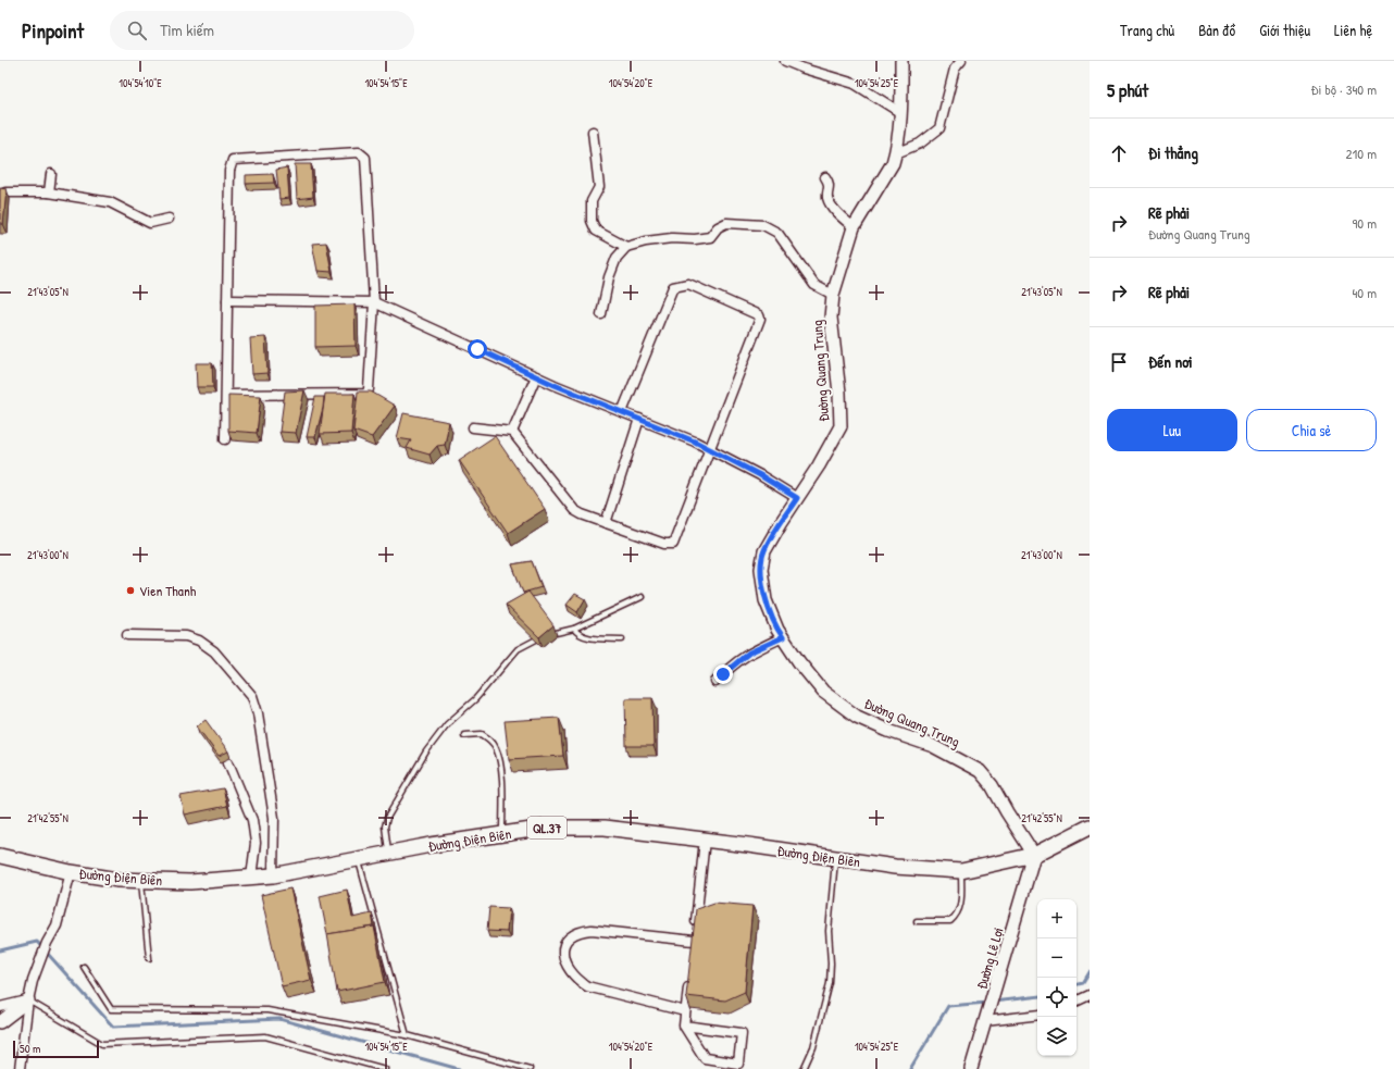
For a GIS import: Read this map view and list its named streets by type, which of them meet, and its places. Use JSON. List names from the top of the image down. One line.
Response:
{"streets":{"main road":["QL.37","Đường Điện Biên"],"street":["Đường Quang Trung","Đường Lê Lợi"]},"crossings":[["Đường Quang Trung","Đường Điện Biên"],["Đường Quang Trung","Đường Lê Lợi"],["Đường Điện Biên","Đường Lê Lợi"]],"places":["Vien Thanh"],"scale_bar":"50 m","page":{"header":"Pinpoint","search":"Tìm kiếm","nav":["Trang chủ","Bản đồ","Giới thiệu","Liên hệ"],"heading":["5 phút","Đi bộ · 340 m"],"list":[["Đi thẳng","210 m"],["Rẽ phải","Đường Quang Trung","90 m"],["Rẽ phải","40 m"],"Đến nơi"],"buttons":["Lưu","Chia sẻ"],"map_buttons":["+","−"],"scale":"50 m"},"coordinates":["104°54'10\"E","104°54'15\"E","104°54'20\"E","104°54'25\"E","21°43'05\"N","21°43'00\"N","21°42'55\"N"]}
